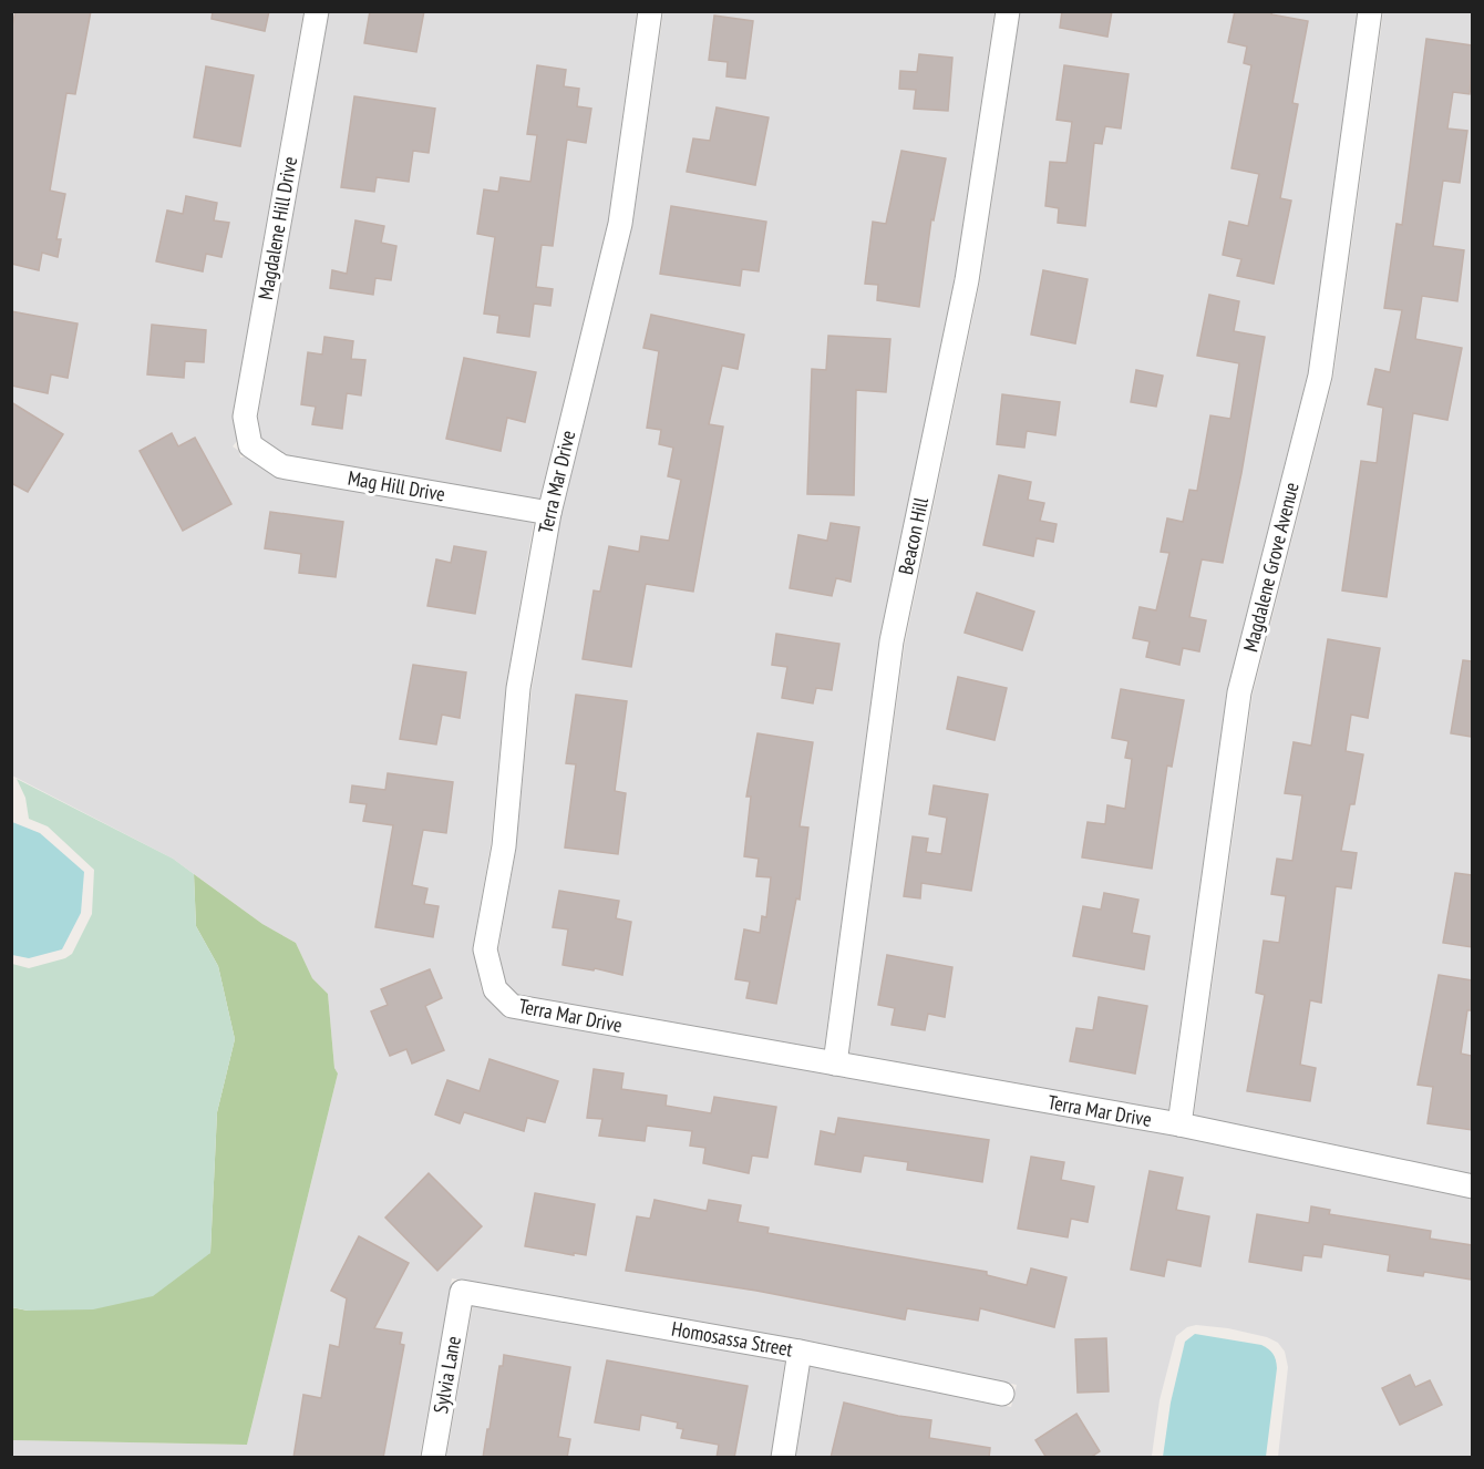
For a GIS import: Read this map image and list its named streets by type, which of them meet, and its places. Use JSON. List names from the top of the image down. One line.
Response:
{"streets":{"street":["Magdalene Hill Drive","Terra Mar Drive","Mag Hill Drive","Beacon Hill","Magdalene Grove Avenue","Homosassa Street","Sylvia Lane"]},"crossings":[["Magdalene Hill Drive","Mag Hill Drive"],["Terra Mar Drive","Mag Hill Drive"],["Terra Mar Drive","Beacon Hill"],["Terra Mar Drive","Magdalene Grove Avenue"],["Homosassa Street","Sylvia Lane"]]}
